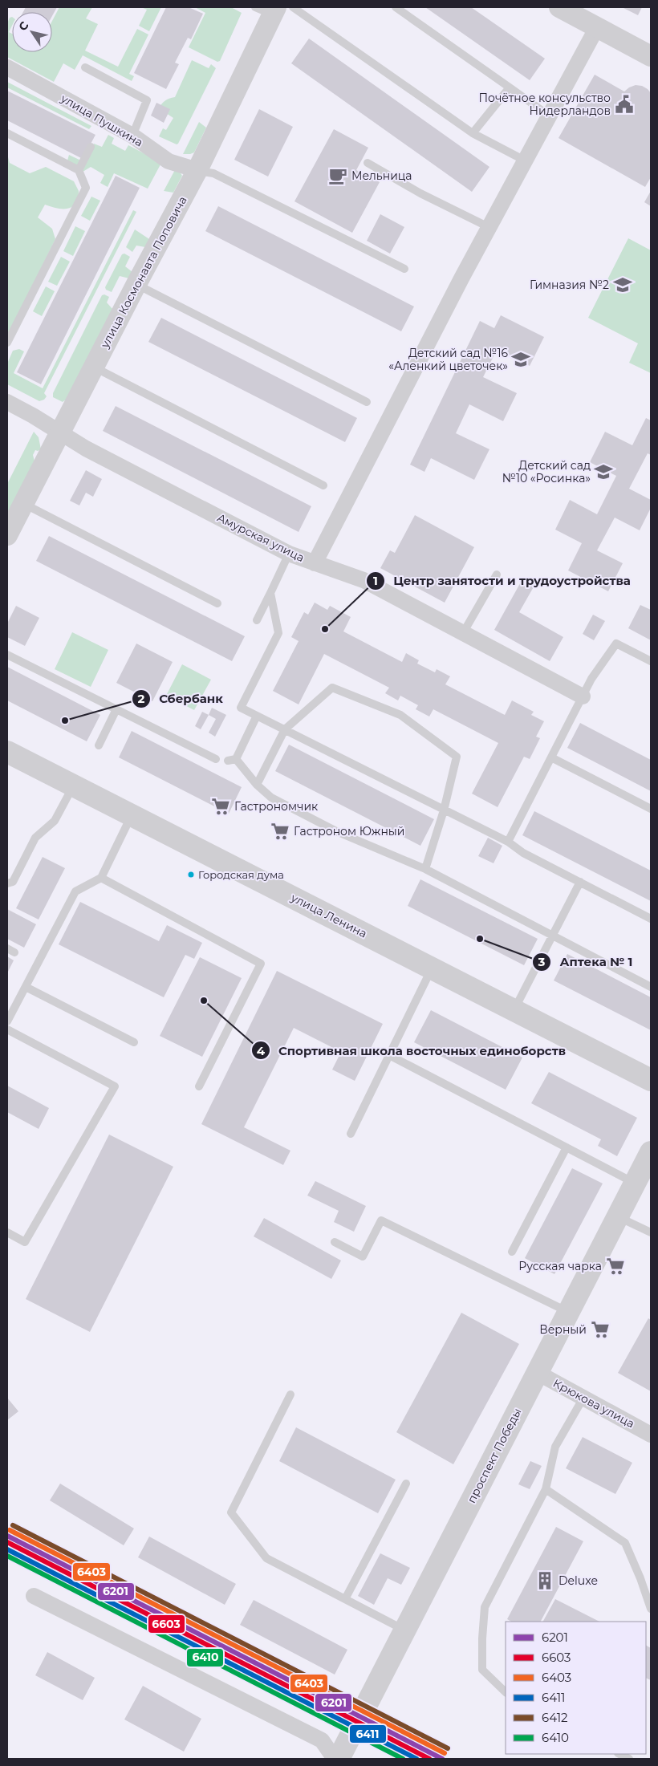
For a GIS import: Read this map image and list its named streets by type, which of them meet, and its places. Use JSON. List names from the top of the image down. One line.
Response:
{"streets":{"main road":["улица Ленина","проспект Победы"],"street":["улица Пушкина","улица Космонавта Поповича","Амурская улица","Крюкова улица"]},"crossings":[["улица Пушкина","улица Космонавта Поповича"],["улица Космонавта Поповича","Амурская улица"],["Крюкова улица","проспект Победы"]],"places":{"public building":["Почётное консульство Нидерландов"],"cafe":["Мельница"],"school or university":["Гимназия №2","Детский сад №16 «Аленкий цветочек»","Детский сад №10 «Росинка»"],"other":["Центр занятости и трудоустройства","Сбербанк","Городская дума","Аптека № 1","Спортивная школа восточных единоборств"],"supermarket":["Гастрономчик","Гастроном Южный","Русская чарка","Верный"],"building":["Deluxe"]},"lines":["transit line 6412","transit line 6403","transit line 6201","transit line 6603","transit line 6411","transit line 6410"],"legend":["6201","6603","6403","6411","6412","6410"],"north":"top left"}
